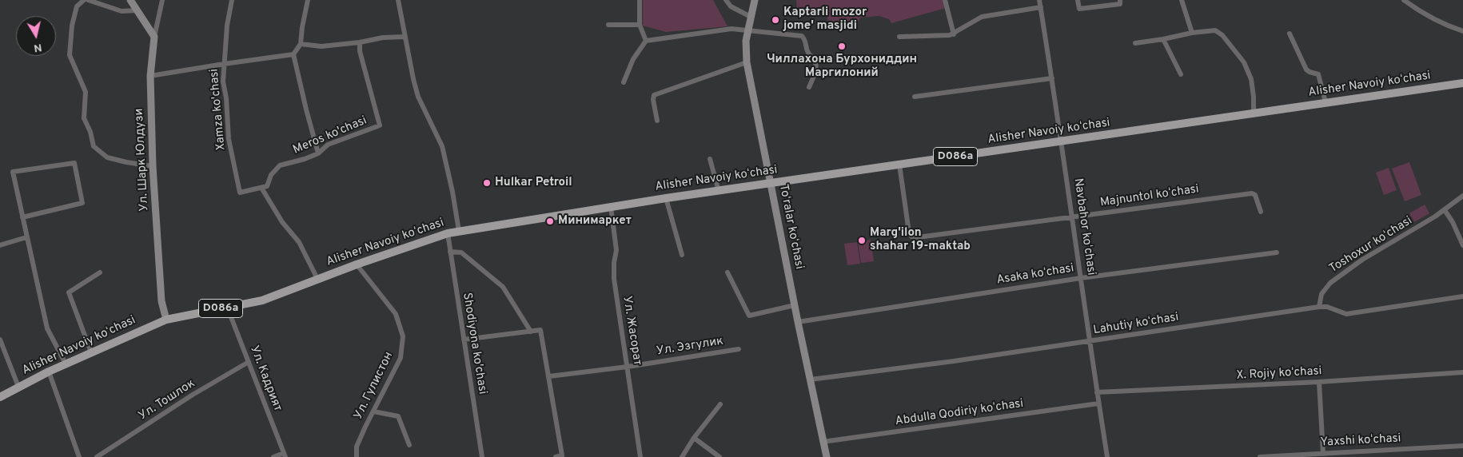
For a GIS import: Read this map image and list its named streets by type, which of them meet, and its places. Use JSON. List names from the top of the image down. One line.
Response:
{"streets":{"main road":["Alisher Navoiy koʻchasi","D086a"],"street":["Xamza ko'chasi","Meros ko'chasi","Ул. Шарк Юлдузи","Majnuntol koʻchasi","Toʻralar koʻchasi","Navbahor koʻchasi","Toshoxur koʻchasi","Asaka koʻchasi","Lahutiy koʻchasi","Ул. Жасорат","Shodiyona ko'chasi","Ул. Эзгулик","X. Rojiy koʻchasi","Ул. Кадрият","Ул. Гулистон","Ул. Тошлок","Abdulla Qodiriy koʻchasi","Yaxshi koʻchasi"]},"crossings":[["Alisher Navoiy koʻchasi","Ул. Шарк Юлдузи"],["Alisher Navoiy koʻchasi","Majnuntol koʻchasi"],["Alisher Navoiy koʻchasi","Toʻralar koʻchasi"],["Alisher Navoiy koʻchasi","Navbahor koʻchasi"],["Alisher Navoiy koʻchasi","Ул. Жасорат"],["Alisher Navoiy koʻchasi","Shodiyona ko'chasi"],["Alisher Navoiy koʻchasi","Ул. Кадрият"],["Alisher Navoiy koʻchasi","Ул. Гулистон"],["Xamza ko'chasi","Meros ko'chasi"],["Majnuntol koʻchasi","Navbahor koʻchasi"],["Toʻralar koʻchasi","Asaka koʻchasi"],["Toʻralar koʻchasi","Lahutiy koʻchasi"],["Toʻralar koʻchasi","Abdulla Qodiriy koʻchasi"],["Navbahor koʻchasi","Asaka koʻchasi"],["Navbahor koʻchasi","Lahutiy koʻchasi"],["Navbahor koʻchasi","X. Rojiy koʻchasi"],["Navbahor koʻchasi","Abdulla Qodiriy koʻchasi"],["Toshoxur koʻchasi","Lahutiy koʻchasi"],["Ул. Жасорат","Ул. Эзгулик"],["Ул. Кадрият","Ул. Тошлок"]],"places":["Kaptarli mozor jome' masjidi","Чиллахона Бурхониддин Маргилоний","Hulkar Petroil","Минимаркет","Marg'ilon shahar 19-maktab"],"north":"bottom"}
